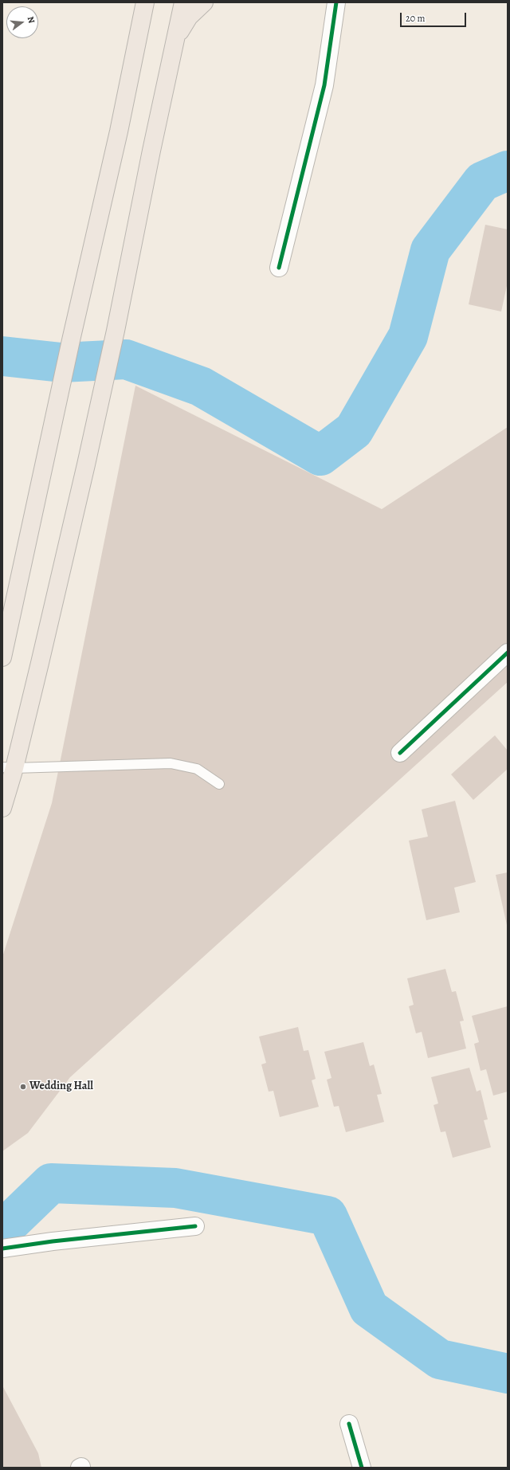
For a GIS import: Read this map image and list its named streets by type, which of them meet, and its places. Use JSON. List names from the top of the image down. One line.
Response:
{"places":["Wedding Hall"],"scale_bar":"20 m","north":"right"}
